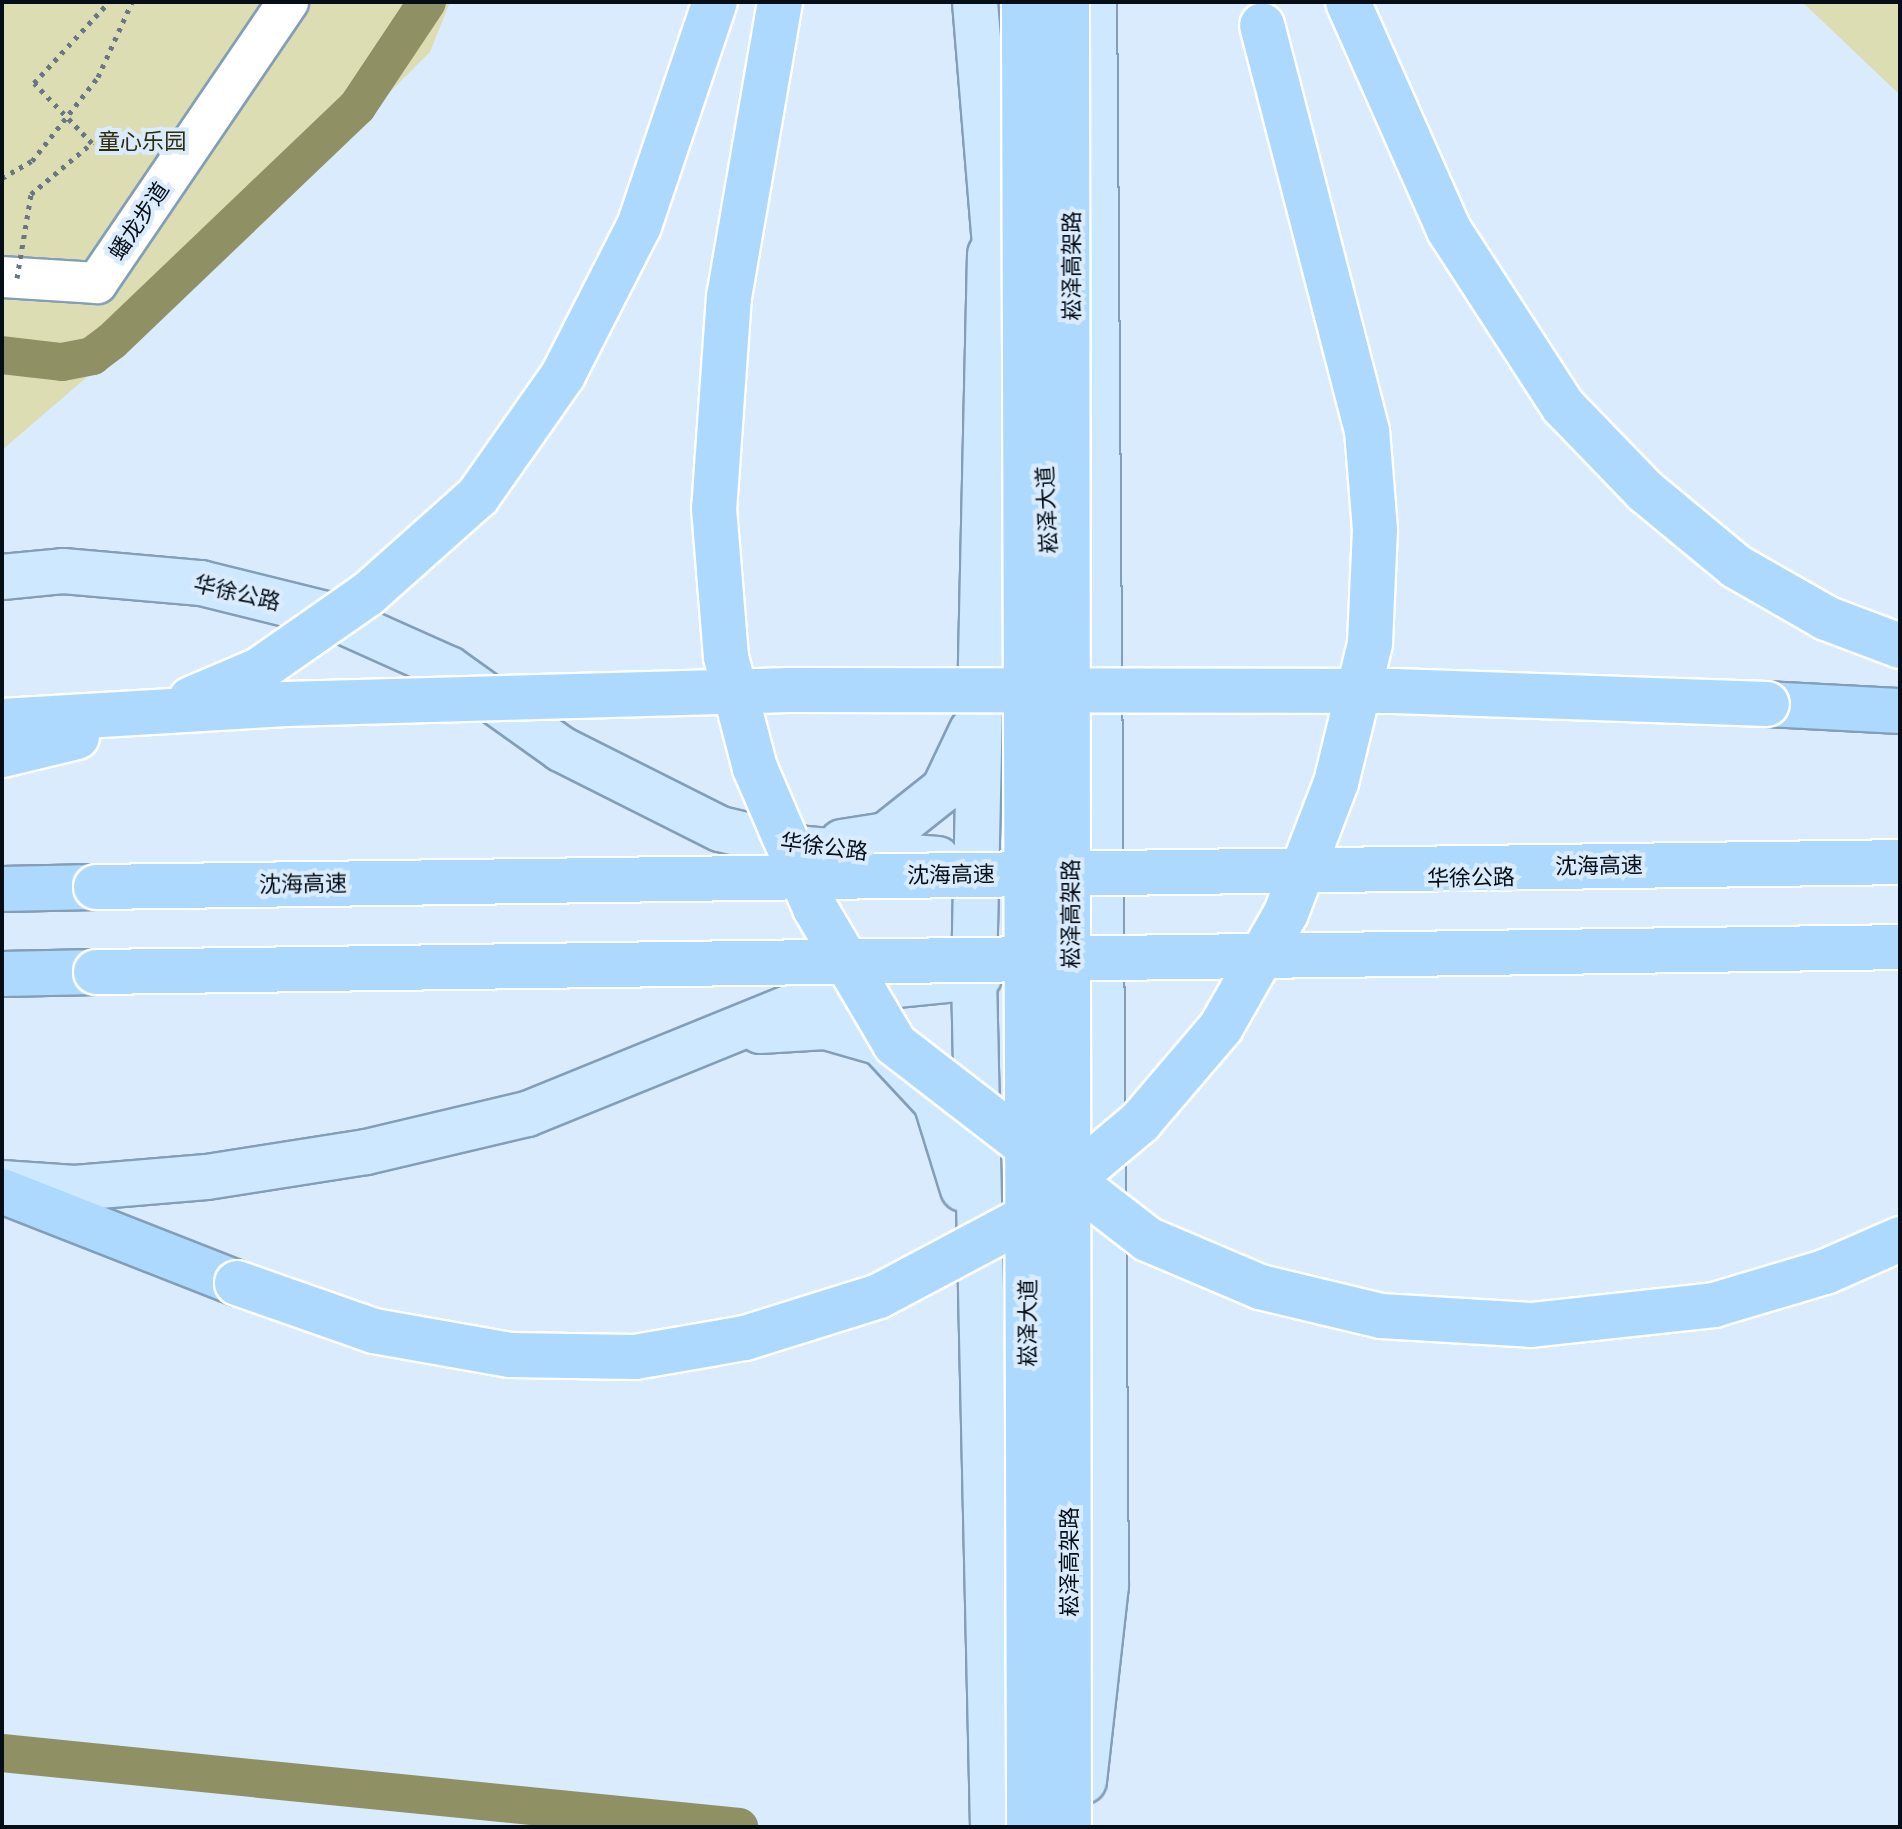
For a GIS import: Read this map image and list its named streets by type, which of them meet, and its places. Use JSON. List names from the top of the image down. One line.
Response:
{"streets":{"highway":["崧泽高架路","沈海高速"],"main road":["崧泽大道","华徐公路"],"street":["蟠龙步道"]},"crossings":[["崧泽高架路","崧泽大道"],["崧泽大道","华徐公路"]],"parks":["童心乐园"]}
